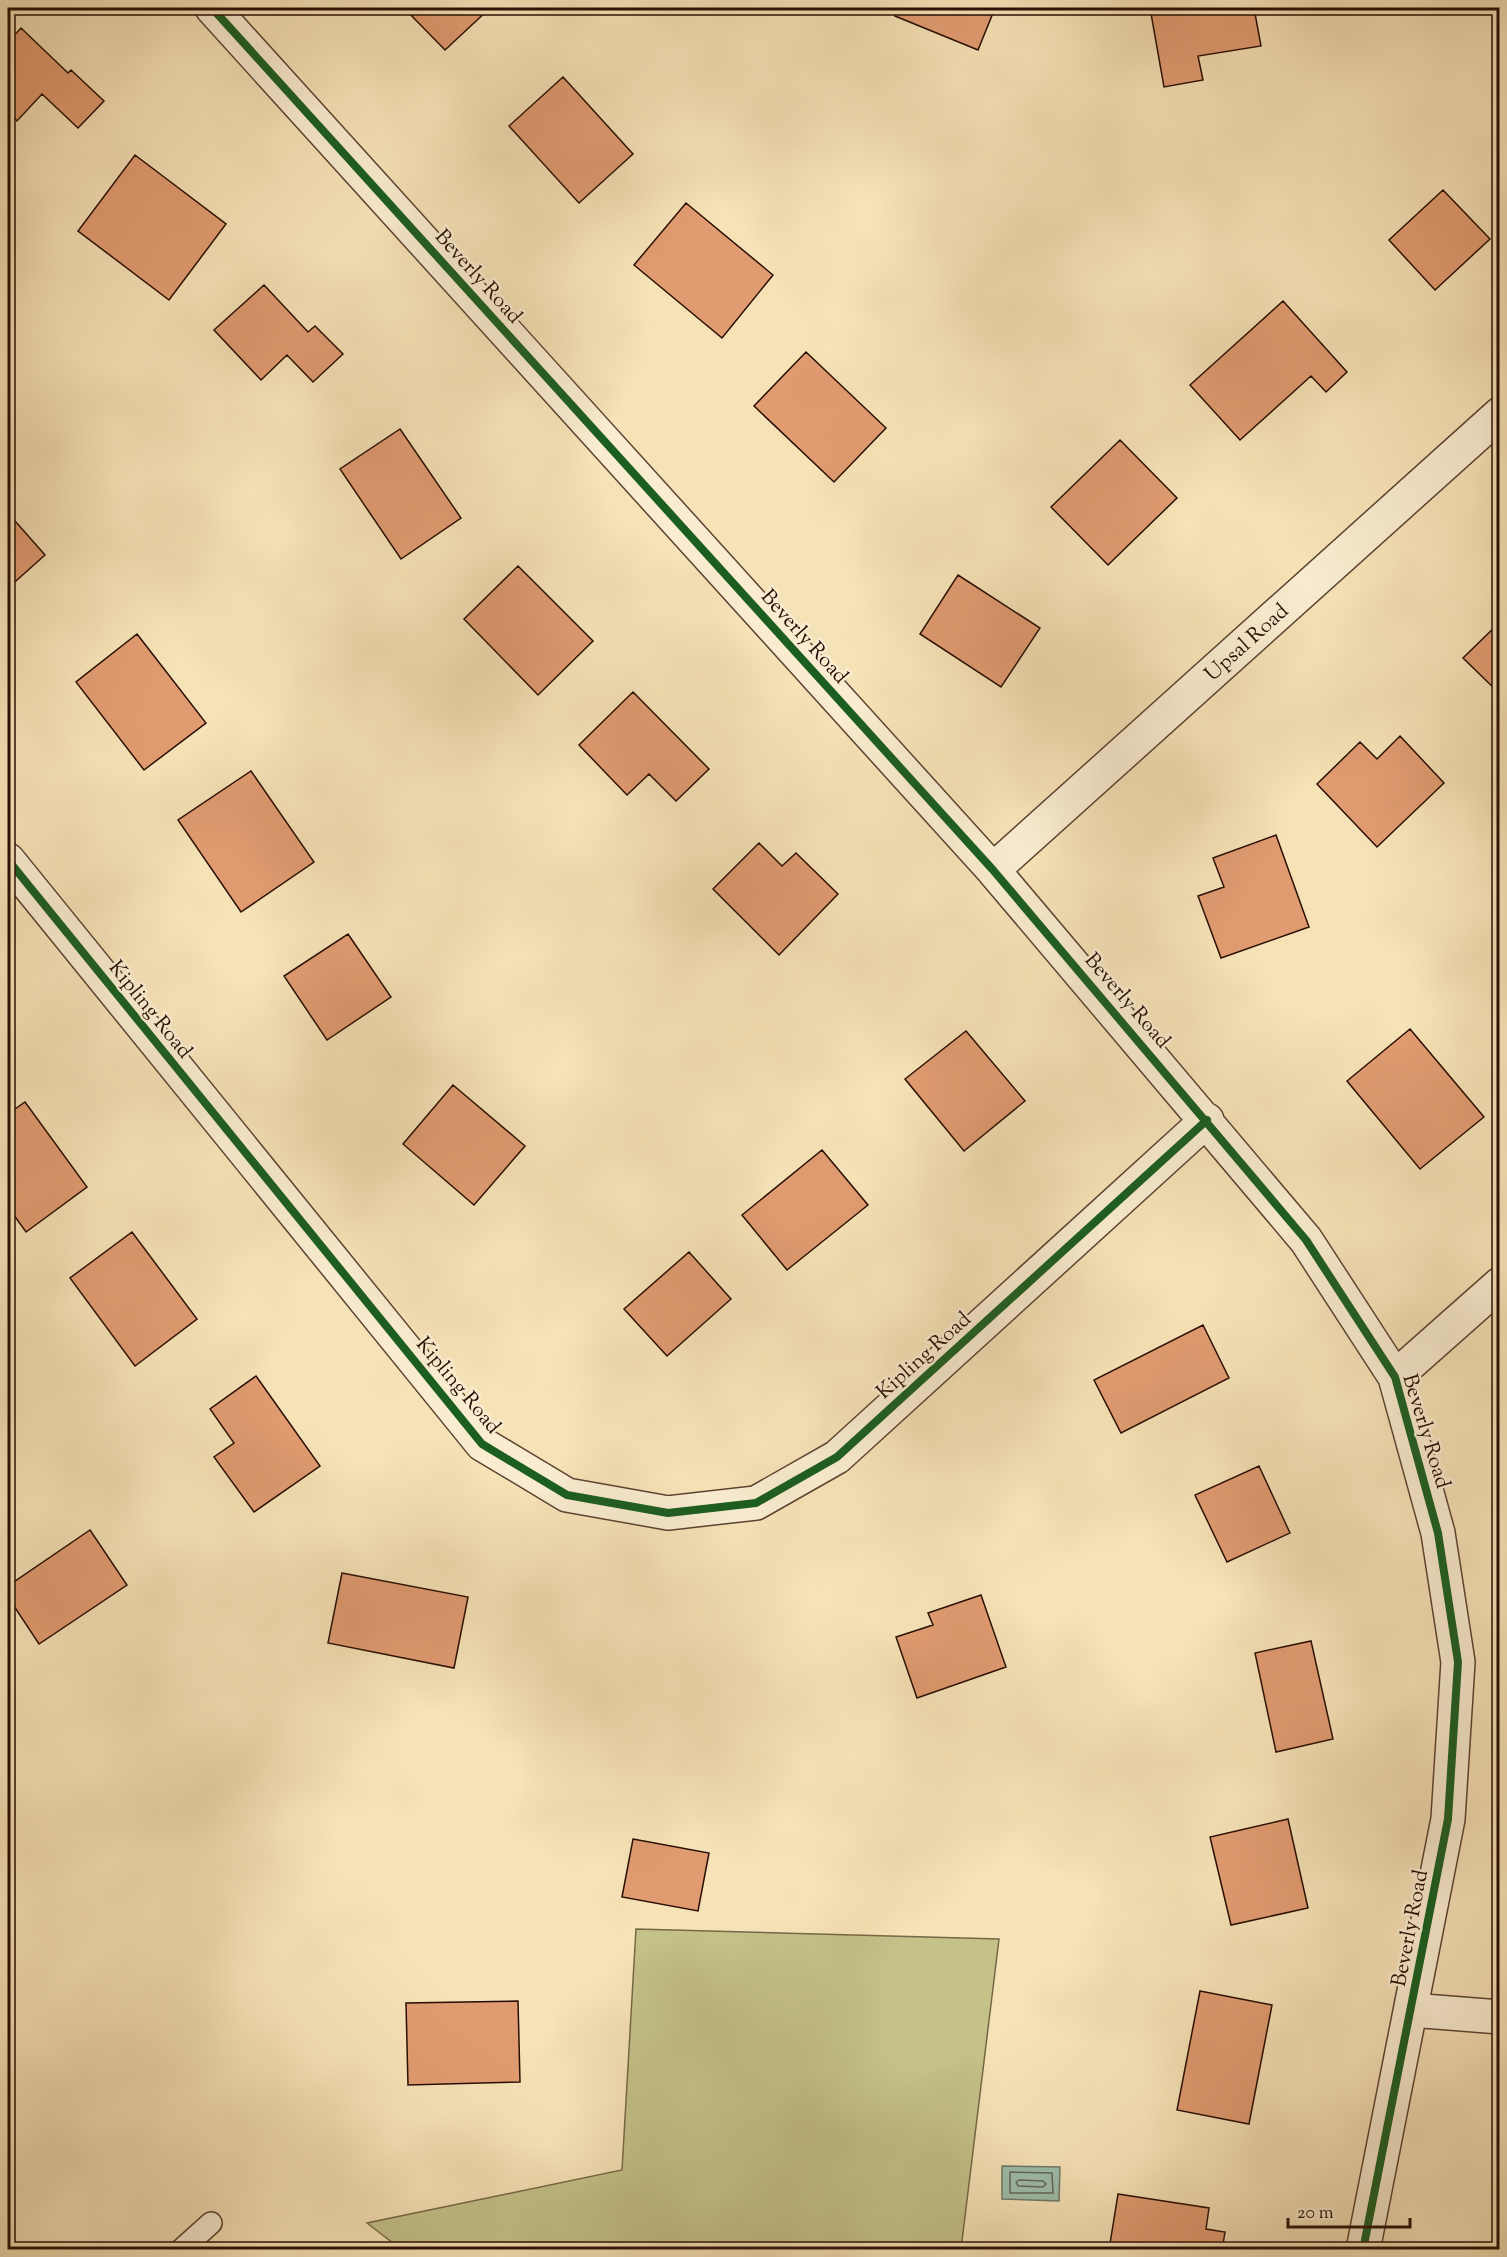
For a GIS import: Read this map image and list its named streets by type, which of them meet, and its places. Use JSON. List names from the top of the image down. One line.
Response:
{"streets":{"street":["Beverly Road","Upsal Road","Kipling Road"]},"crossings":[["Beverly Road","Upsal Road"],["Beverly Road","Kipling Road"]],"scale_bar":"20 m"}
